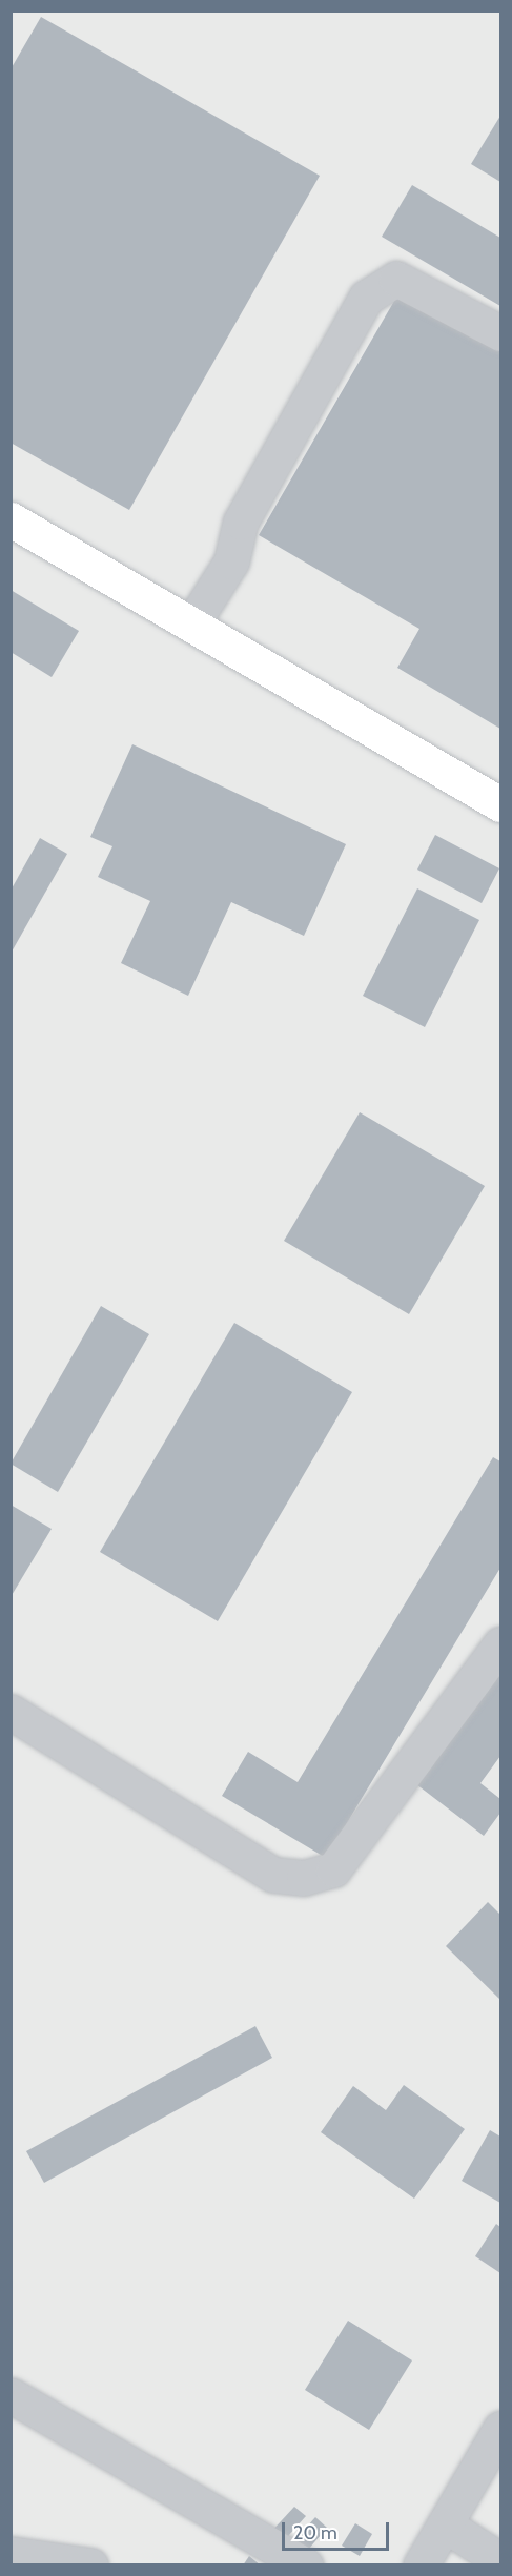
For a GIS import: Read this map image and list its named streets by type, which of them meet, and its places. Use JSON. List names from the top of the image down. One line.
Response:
{"scale_bar":"20 m"}
